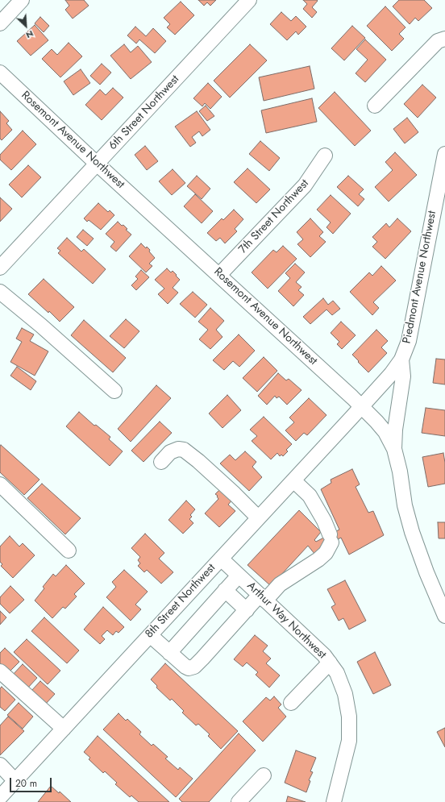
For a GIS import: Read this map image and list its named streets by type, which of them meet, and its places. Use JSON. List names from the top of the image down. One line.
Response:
{"streets":{"street":["6th Street Northwest","Rosemont Avenue Northwest","7th Street Northwest","Piedmont Avenue Northwest","8th Street Northwest","Arthur Way Northwest"]},"crossings":[["6th Street Northwest","Rosemont Avenue Northwest"],["Rosemont Avenue Northwest","7th Street Northwest"],["Rosemont Avenue Northwest","Piedmont Avenue Northwest"],["Rosemont Avenue Northwest","8th Street Northwest"],["Piedmont Avenue Northwest","8th Street Northwest"],["8th Street Northwest","Arthur Way Northwest"]],"scale_bar":"20 m","north":"bottom right"}
